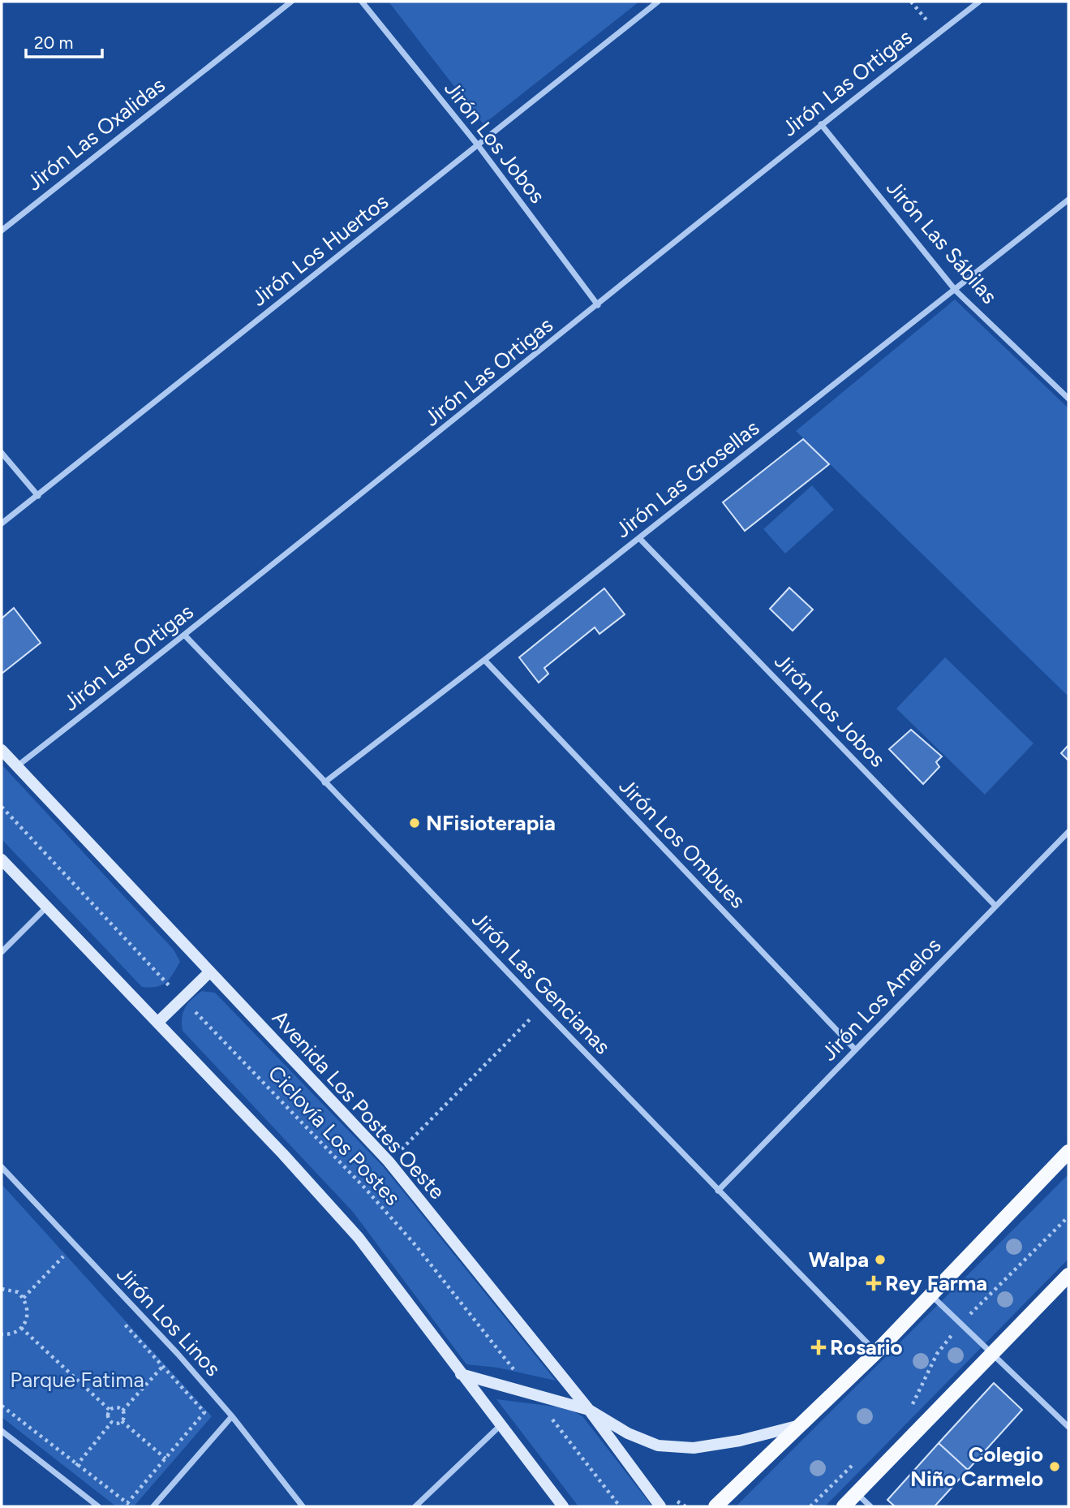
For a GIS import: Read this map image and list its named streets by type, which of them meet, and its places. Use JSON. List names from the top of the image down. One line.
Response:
{"streets":{"main road":["Avenida Los Postes Oeste"],"street":["Jirón Las Ortigas","Jirón Las Oxalidas","Jirón Los Jobos","Jirón Las Sábilas","Jirón Los Huertos","Jirón Las Grosellas","Jirón Los Ombues","Jirón Las Gencianas","Jirón Los Amelos","Jirón Los Linos"],"path":["Ciclovía Los Postes"]},"crossings":[["Jirón Las Ortigas","Jirón Los Jobos"],["Jirón Las Ortigas","Jirón Las Sábilas"],["Jirón Las Ortigas","Jirón Las Gencianas"],["Jirón Las Ortigas","Avenida Los Postes Oeste"],["Jirón Los Jobos","Jirón Los Huertos"],["Jirón Los Jobos","Jirón Las Grosellas"],["Jirón Los Jobos","Jirón Los Amelos"],["Jirón Las Sábilas","Jirón Las Grosellas"],["Jirón Las Grosellas","Jirón Los Ombues"],["Jirón Las Grosellas","Jirón Las Gencianas"],["Jirón Los Ombues","Jirón Los Amelos"],["Jirón Las Gencianas","Jirón Los Amelos"]],"parks":["Parque Fatima"],"places":{"other":["NFisioterapia","Walpa","Colegio Niño Carmelo"],"health":["Rey Farma","Rosario"]},"scale_bar":"20 m"}
